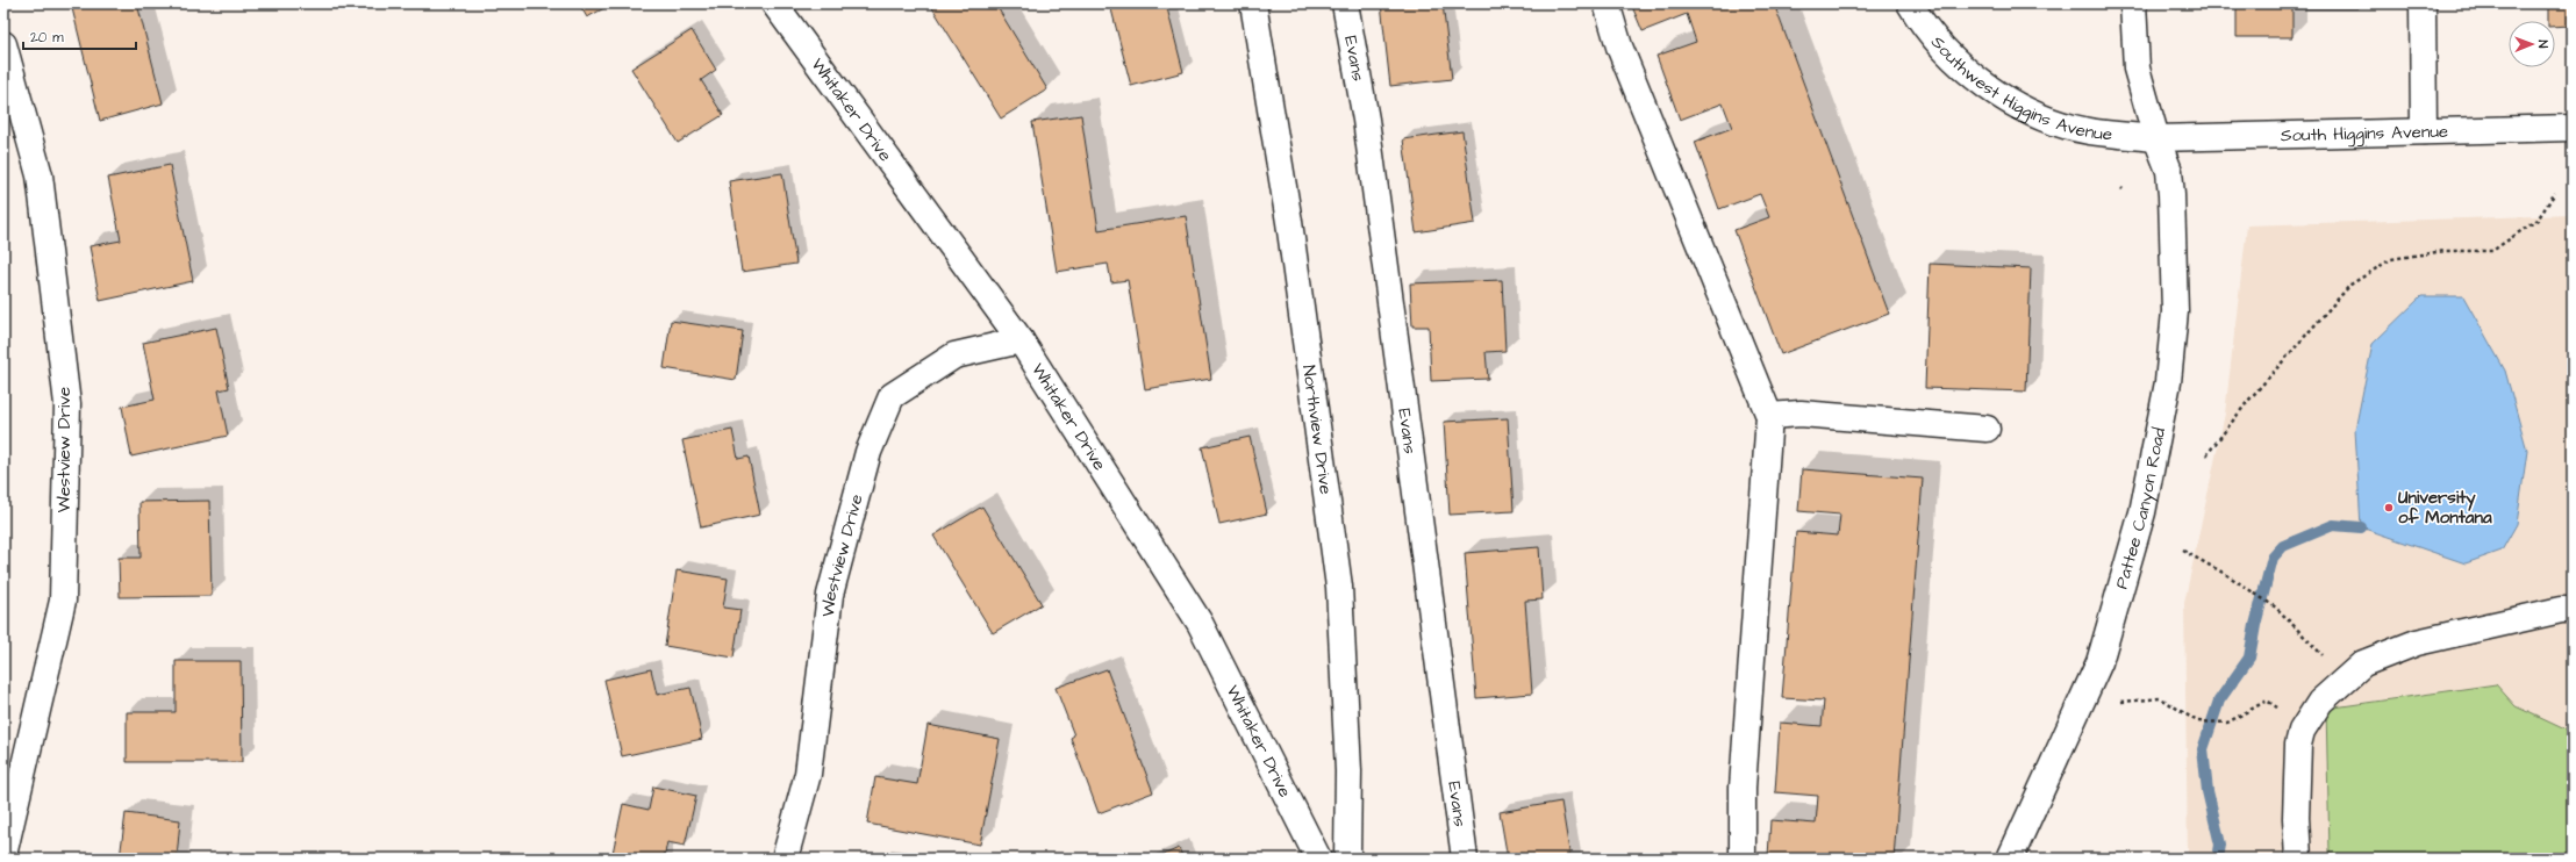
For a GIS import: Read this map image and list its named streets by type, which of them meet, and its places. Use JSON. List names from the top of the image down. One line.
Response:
{"streets":{"street":["Evans","Southwest Higgins Avenue","Whitaker Drive","South Higgins Avenue","Northview Drive","Westview Drive","Pattee Canyon Road"]},"crossings":[["Southwest Higgins Avenue","South Higgins Avenue"],["Southwest Higgins Avenue","Pattee Canyon Road"],["Whitaker Drive","Westview Drive"],["South Higgins Avenue","Pattee Canyon Road"]],"places":["University of Montana"],"scale_bar":"20 m","north":"right"}
